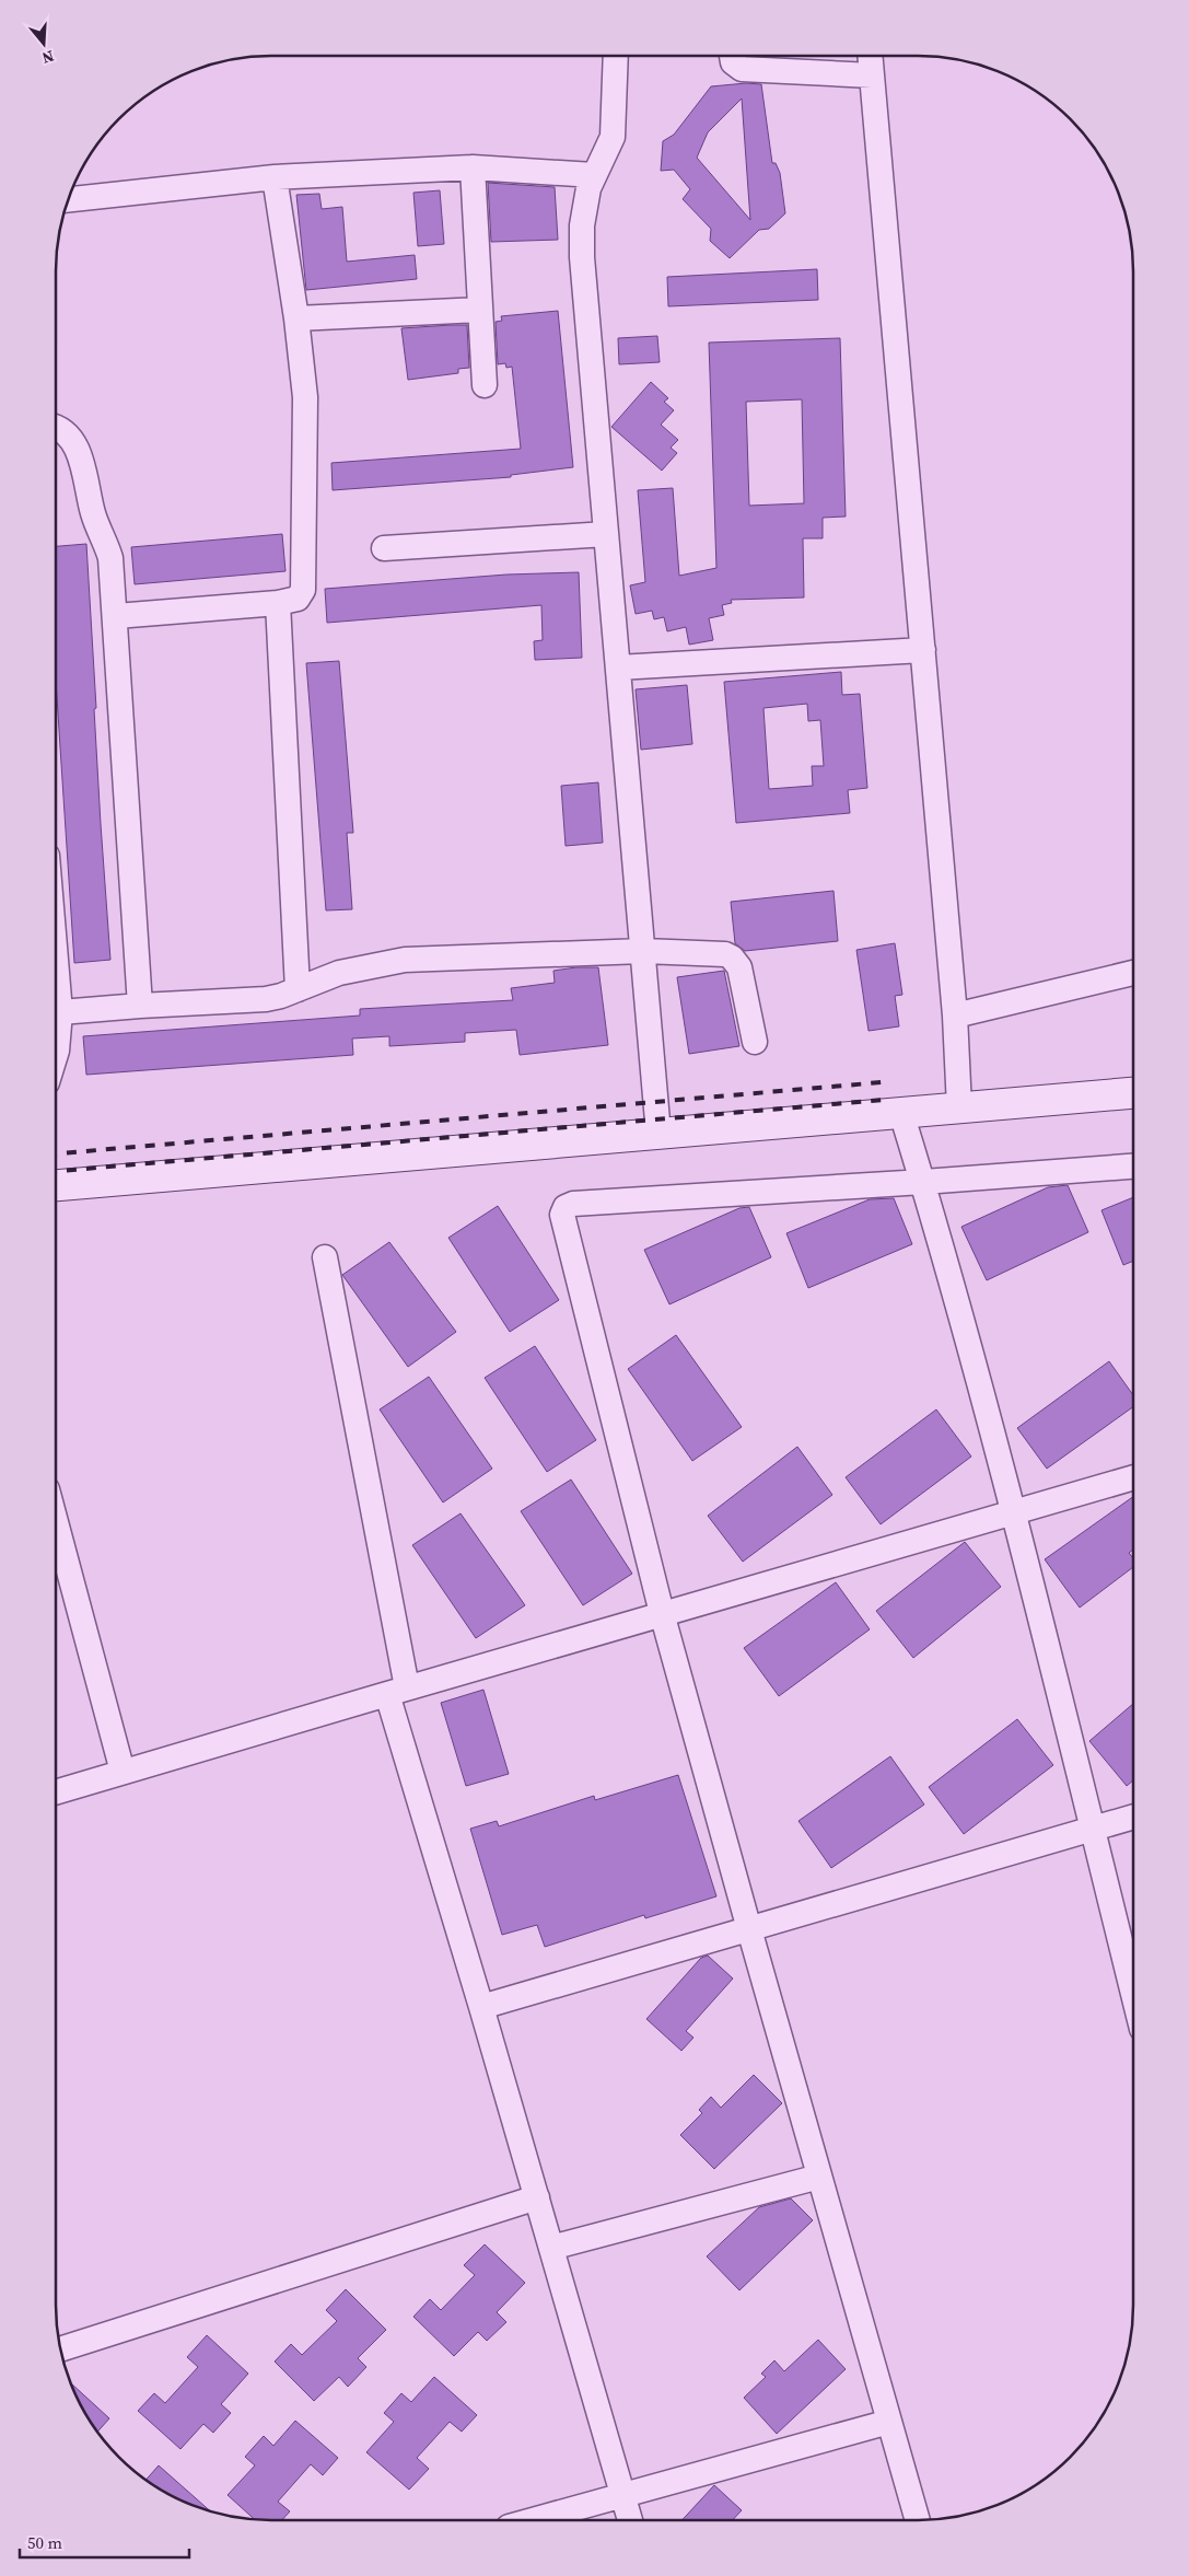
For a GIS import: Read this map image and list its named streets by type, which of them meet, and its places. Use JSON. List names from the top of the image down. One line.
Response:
{"scale_bar":"50 m","north":"bottom"}
